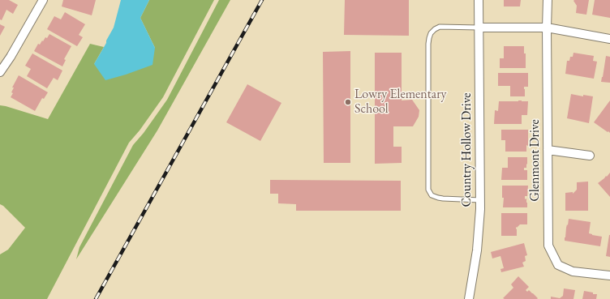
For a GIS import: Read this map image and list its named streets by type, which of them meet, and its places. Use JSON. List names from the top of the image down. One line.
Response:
{"streets":{"street":["Country Hollow Drive","Glenmont Drive"]},"places":["Lowry Elementary School"]}
